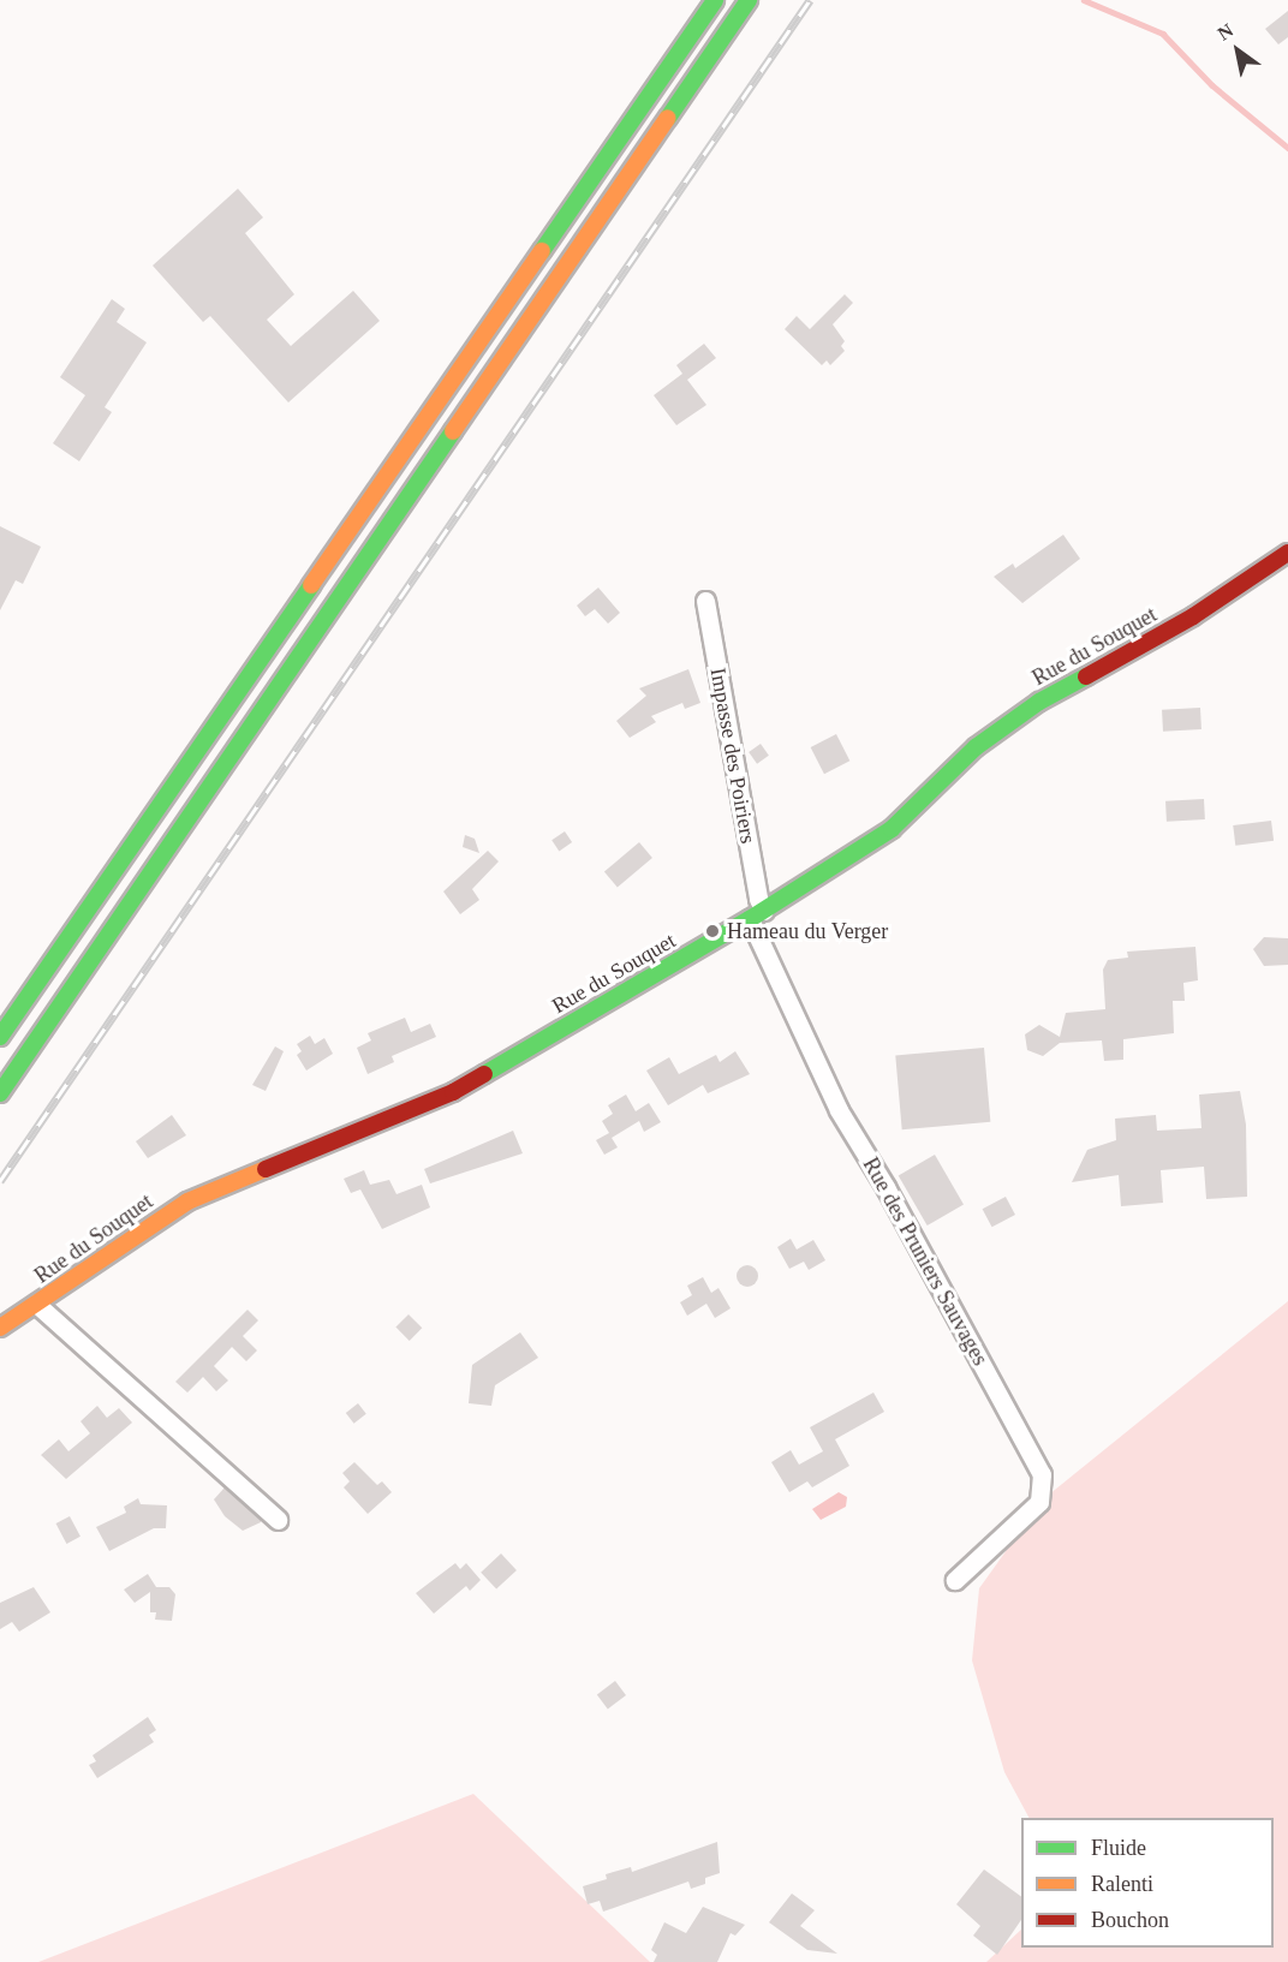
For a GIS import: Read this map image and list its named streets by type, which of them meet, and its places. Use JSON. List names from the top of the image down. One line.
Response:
{"streets":{"main road":["Rue du Souquet"],"street":["Impasse des Poiriers","Rue des Pruniers Sauvages"]},"crossings":[["Rue du Souquet","Impasse des Poiriers"],["Rue du Souquet","Rue des Pruniers Sauvages"],["Impasse des Poiriers","Rue des Pruniers Sauvages"]],"places":["Hameau du Verger"],"legend":["Fluide","Ralenti","Bouchon"],"north":"top left"}
